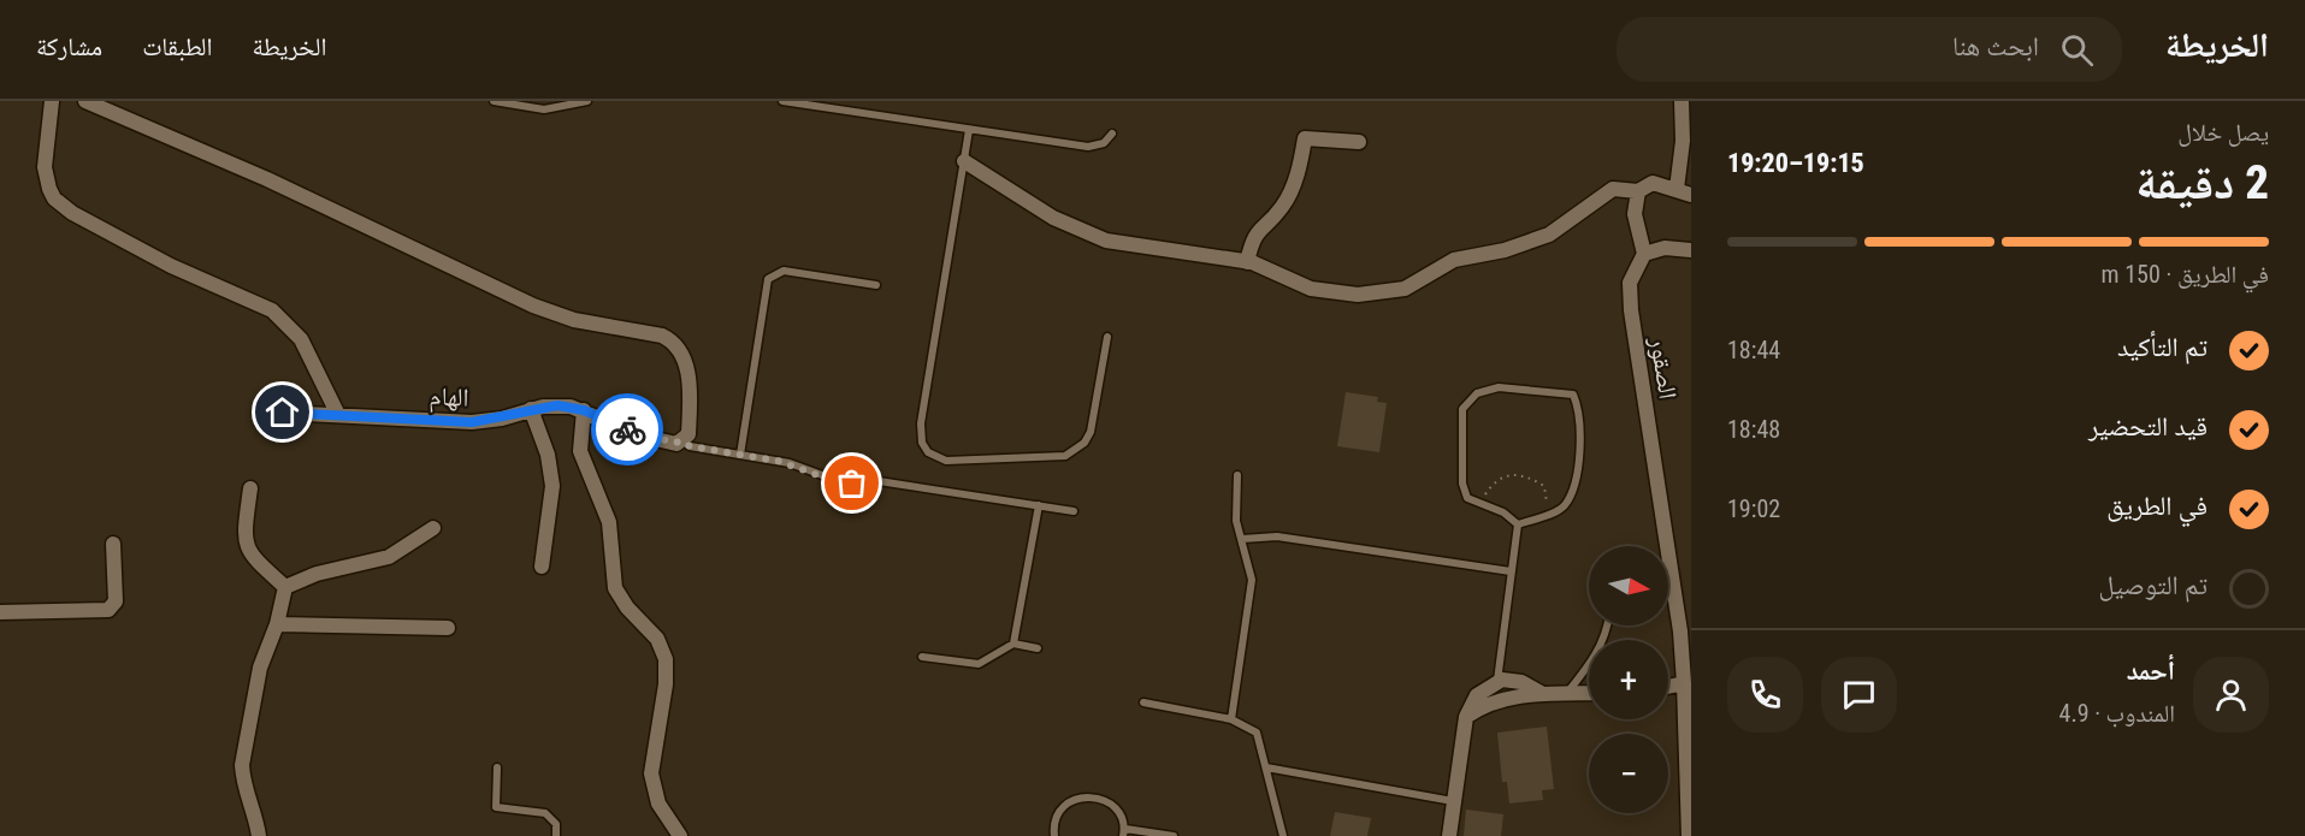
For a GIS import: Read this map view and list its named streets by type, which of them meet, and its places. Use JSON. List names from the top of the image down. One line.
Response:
{"streets":{"street":["الصقور","الهام"]},"north":"right","page":{"header":"الخريطة","search":"ابحث هنا","nav":["الخريطة","الطبقات","مشاركة"],"heading":["2 دقيقة","يصل خلال","19:15–19:20"],"panel":["أحمد","المندوب · 4.9"],"bar":"في الطريق · 150 m","list":[["تم التأكيد","18:44"],["قيد التحضير","18:48"],["في الطريق","19:02"],"تم التوصيل"],"map_buttons":["+","−"]}}
